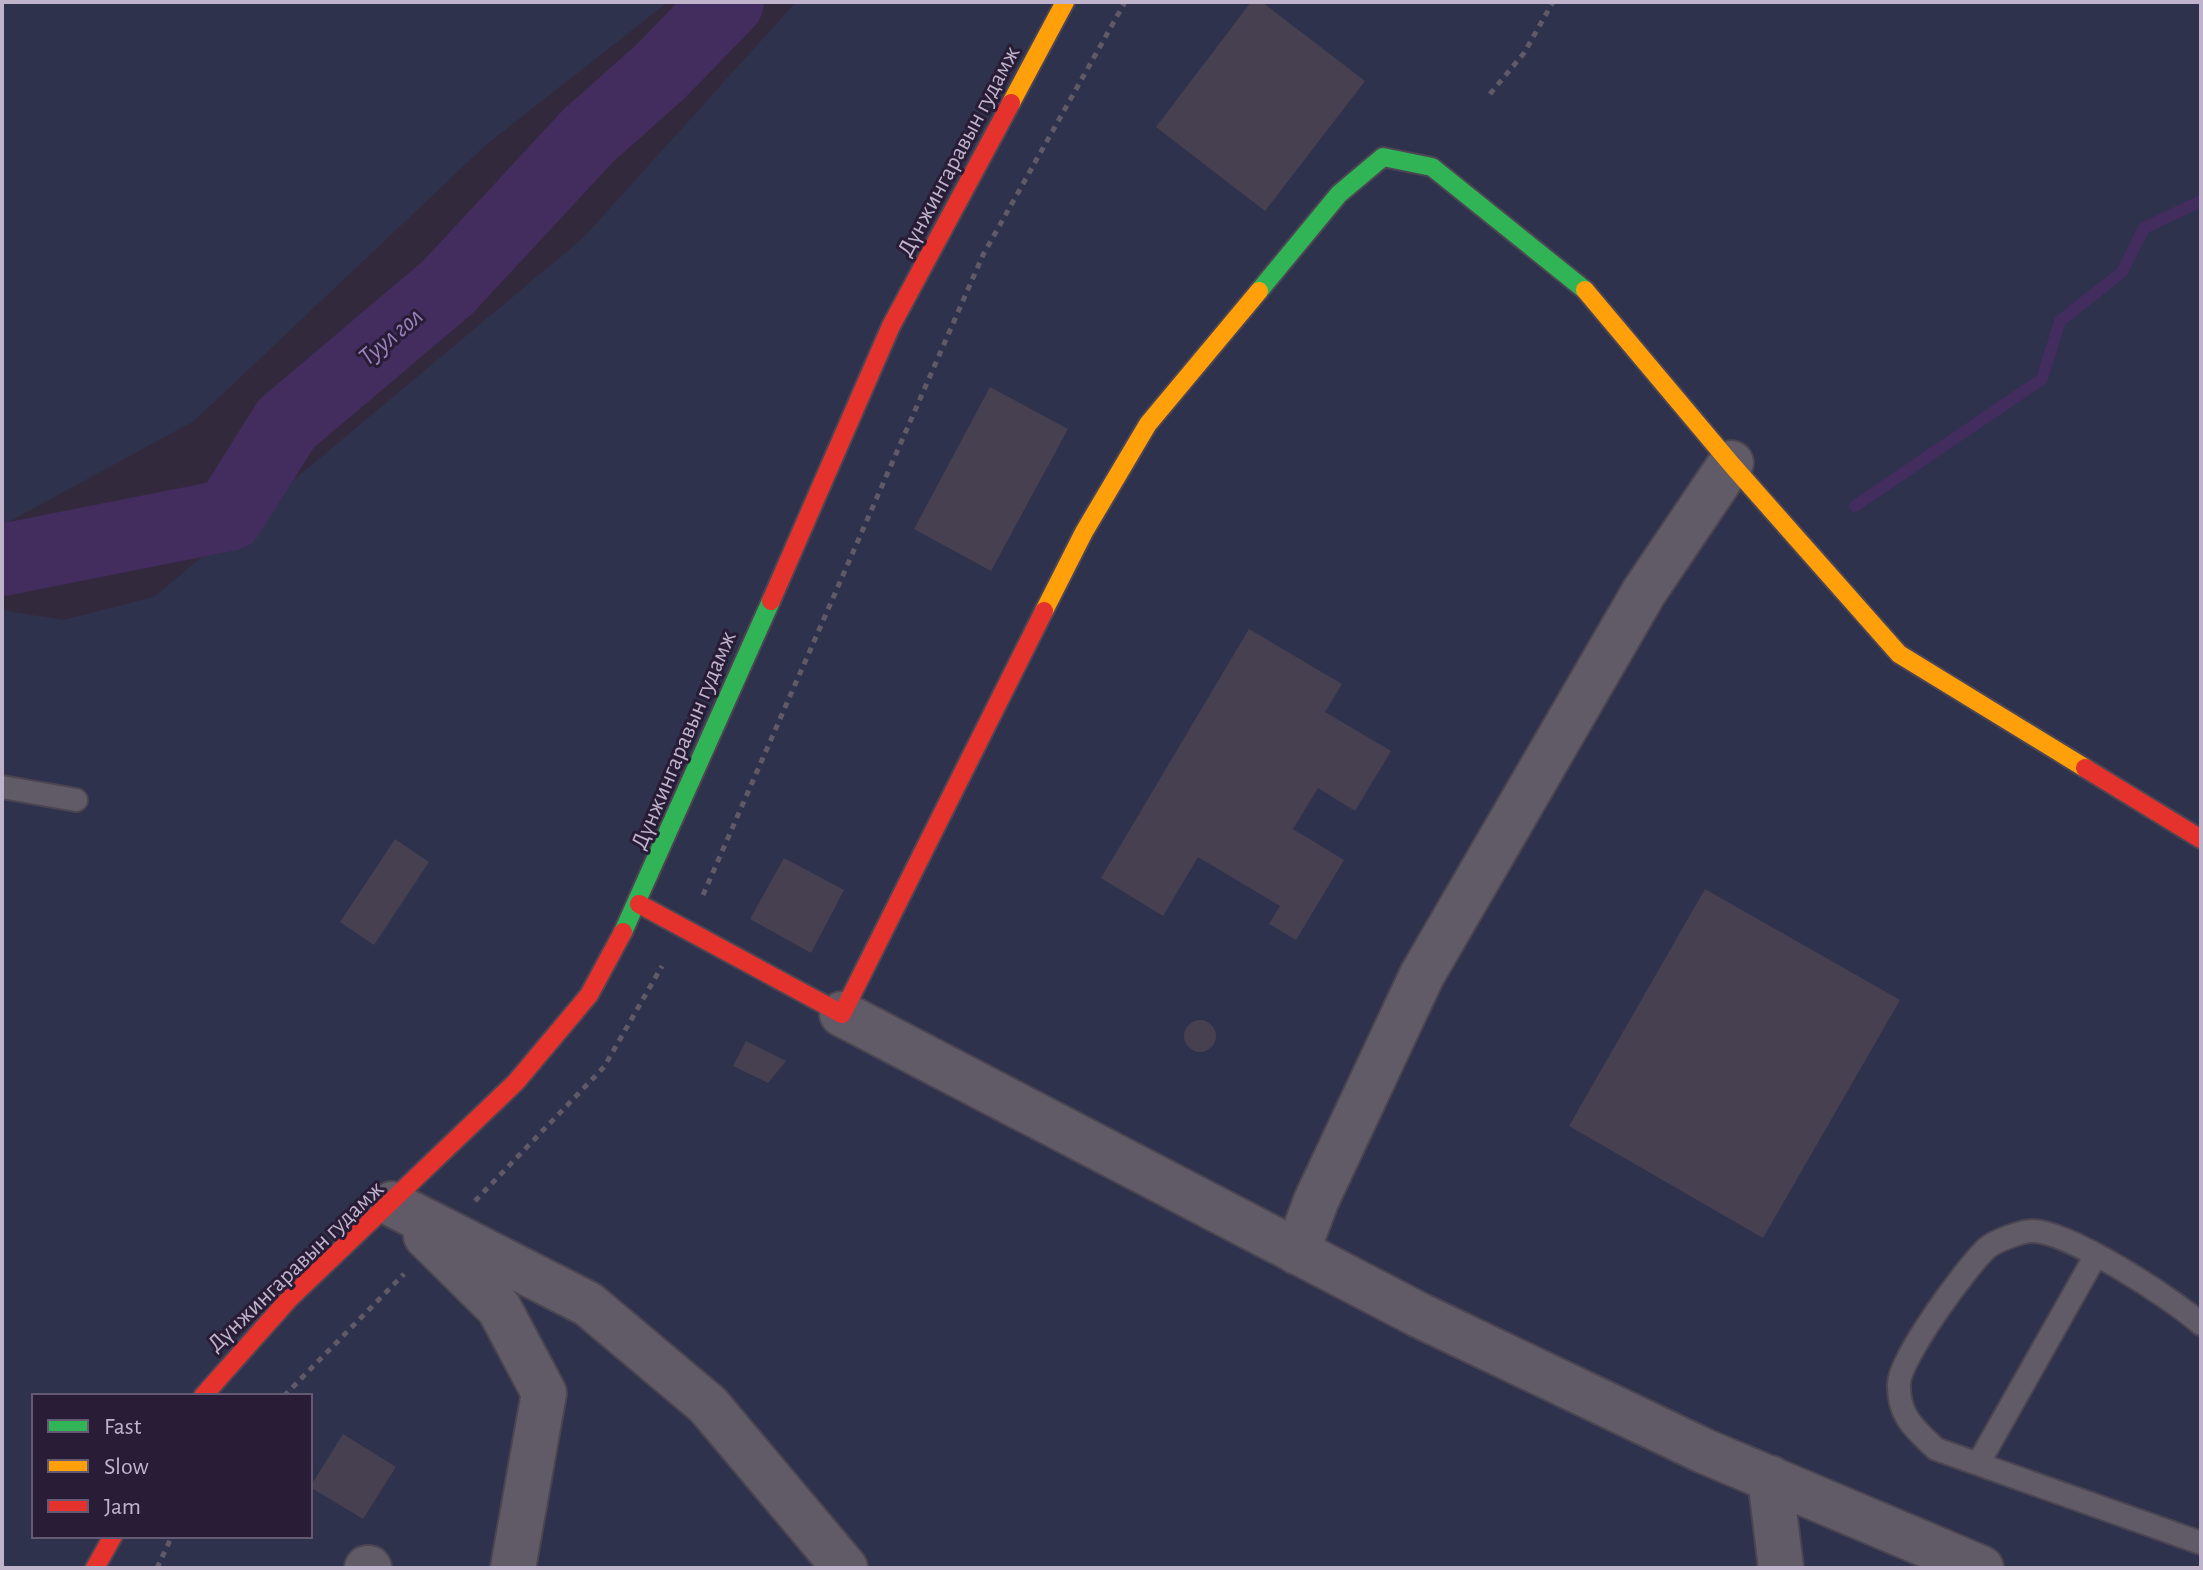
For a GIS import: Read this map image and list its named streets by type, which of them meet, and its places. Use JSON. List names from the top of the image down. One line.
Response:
{"streets":{"street":["Дүнжингаравын гудамж"]},"water":["Туул гол"],"legend":["Fast","Slow","Jam"]}
